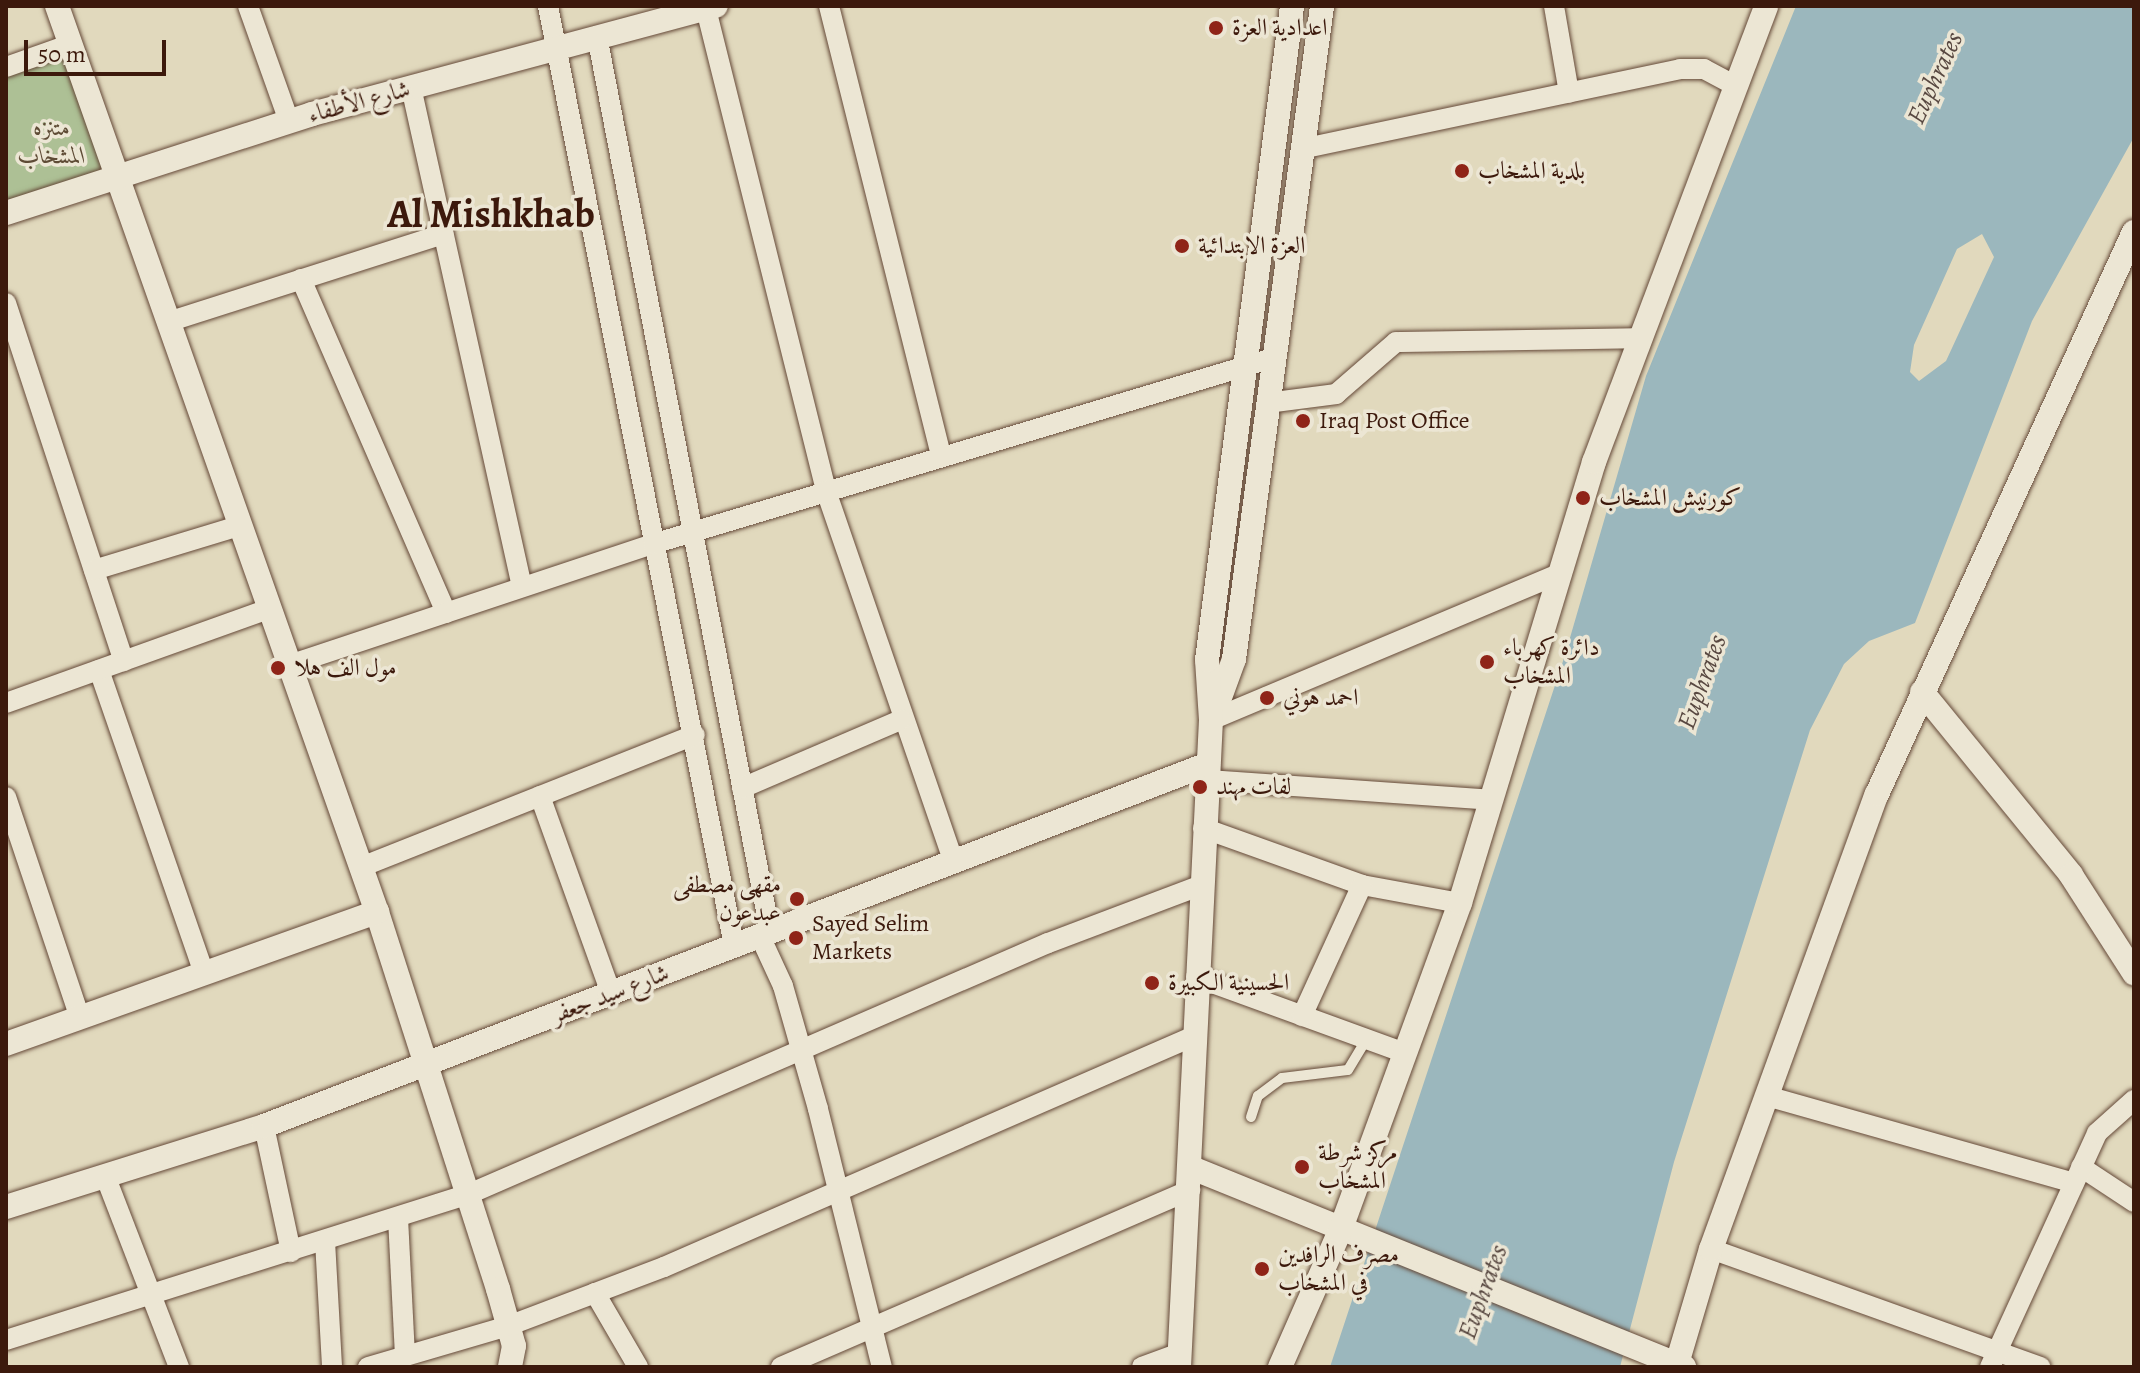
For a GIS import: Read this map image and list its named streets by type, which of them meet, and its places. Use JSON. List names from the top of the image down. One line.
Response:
{"streets":{"street":["شارع الأطفاء","شارع سيد جعفر"]},"districts":["Al Mishkhab"],"water":["Euphrates"],"parks":["متنزه المشخاب"],"places":["اعدادية العزة","بلدية المشخاب","العزة الابتدائية","Iraq Post Office","كورنيش المشخاب","دائرة كهرباء المشخاب","مول الف هلا","احمد هوني","لفات مهند","مقهى مصطفى عبدعون","Sayed Selim Markets","الحسينية الكبيرة","مركز شرطة المشخاب","مصرف الرافدين في المشخاب"],"scale_bar":"50 m"}
